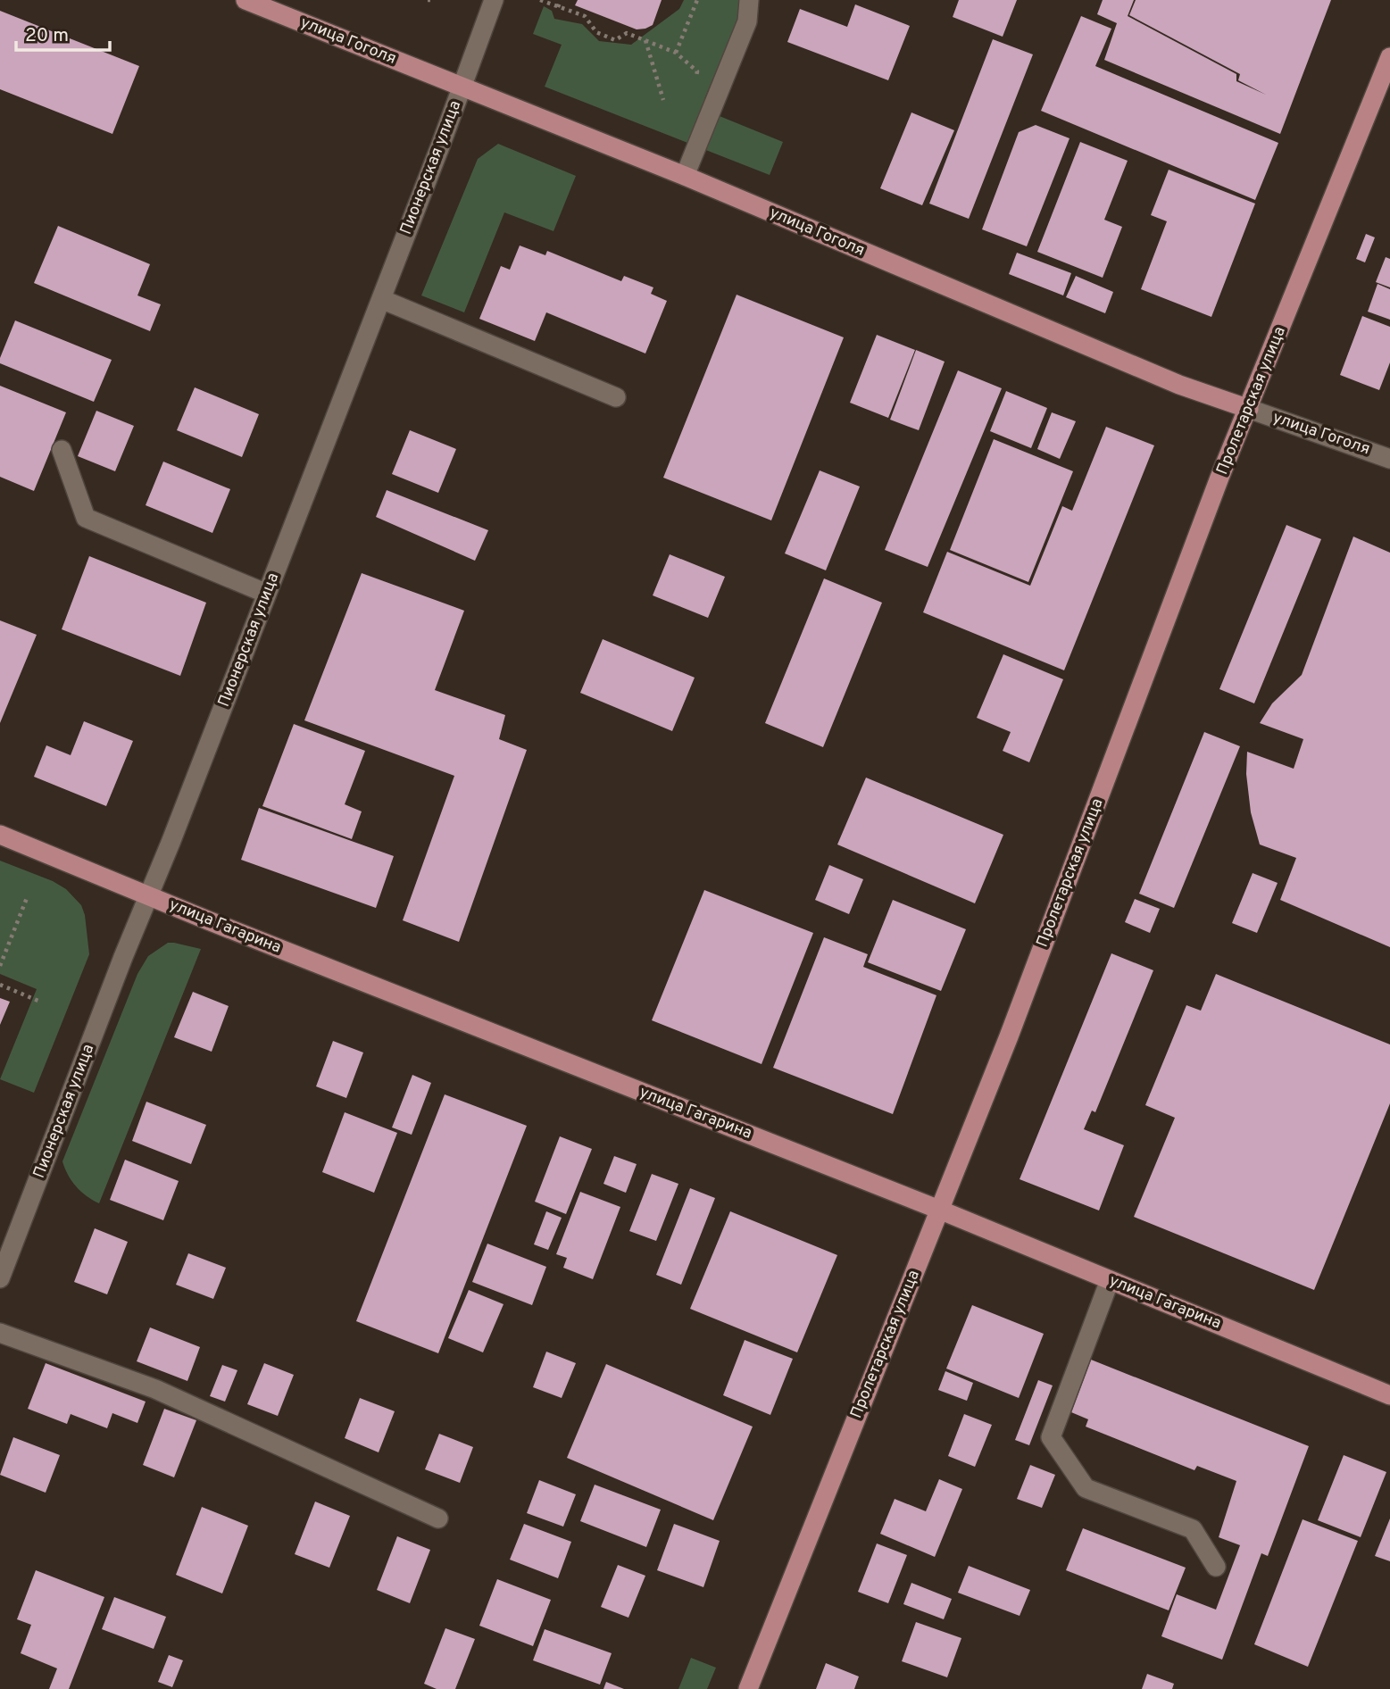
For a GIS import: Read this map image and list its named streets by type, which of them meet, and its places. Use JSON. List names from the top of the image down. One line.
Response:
{"streets":{"main road":["улица Гоголя","Пролетарская улица","улица Гагарина"],"street":["Пионерская улица"]},"crossings":[["улица Гоголя","Пионерская улица"],["улица Гоголя","Пролетарская улица"],["Пионерская улица","улица Гагарина"],["Пролетарская улица","улица Гагарина"]],"scale_bar":"20 m"}
